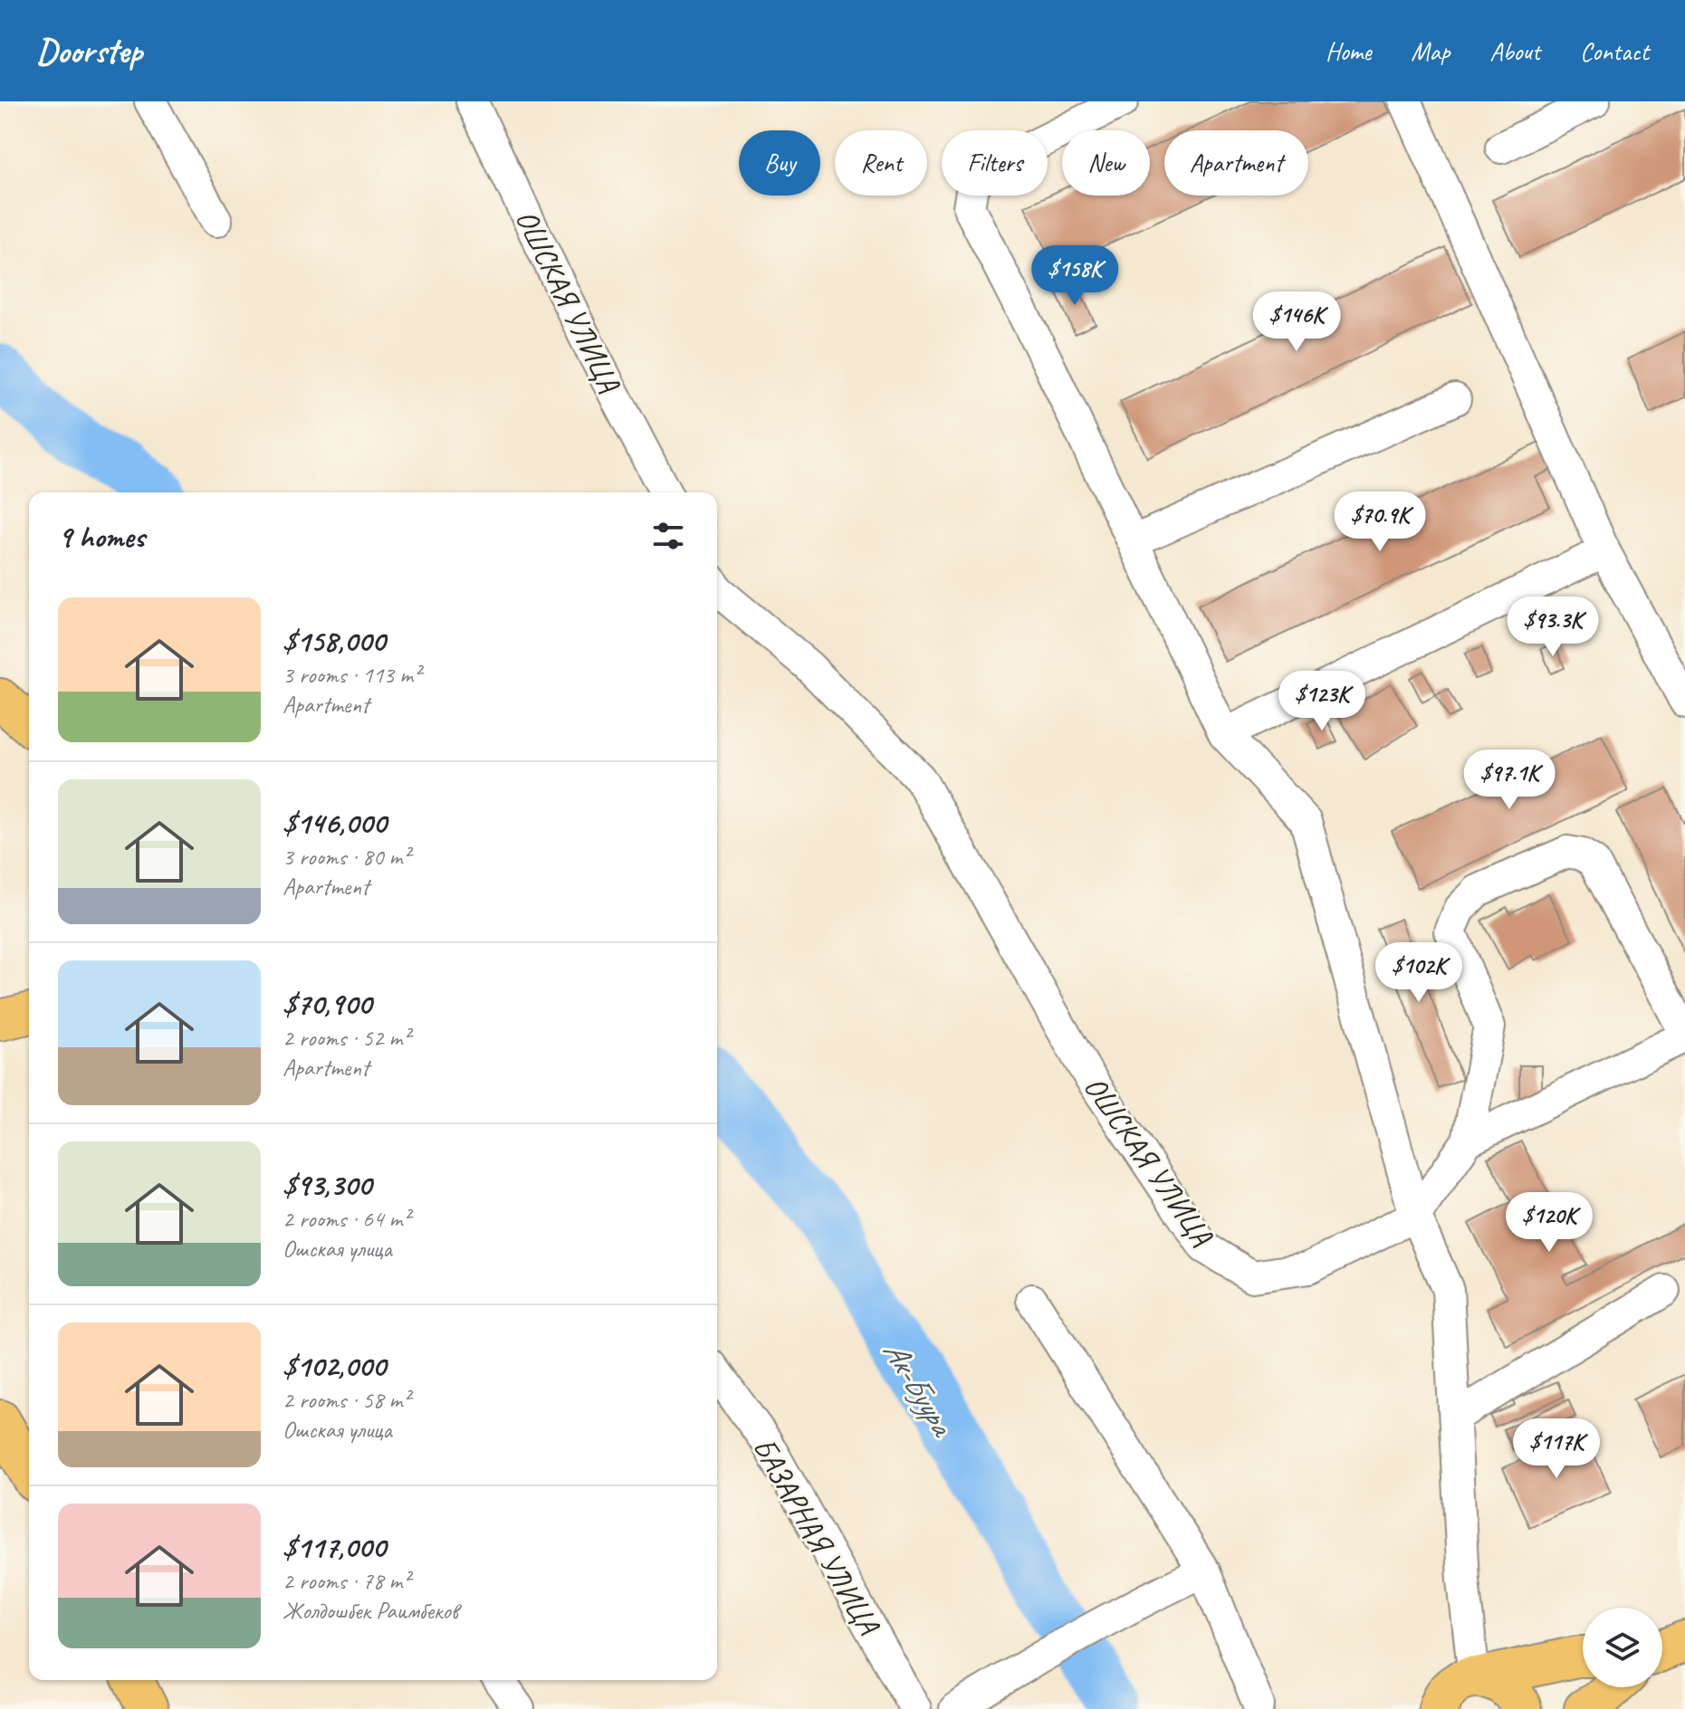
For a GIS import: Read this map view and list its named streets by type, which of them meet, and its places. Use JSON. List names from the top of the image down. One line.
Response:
{"streets":{"street":["ОШСКАЯ УЛИЦА","БАЗАРНАЯ УЛИЦА"]},"water":["Ак-Буура"],"page":{"header":"Doorstep","nav":["Home","Map","About","Contact"],"chip":["Buy","Rent","Filters","New","Apartment"],"price":["$158K","$146K","$70.9K","$93.3K","$123K","$97.1K","$102K","$120K","$117K"],"heading":"9 homes","list":[{"name":"$158,000","note":"3 rooms · 113 m² · Apartment"},{"name":"$146,000","note":"3 rooms · 80 m² · Apartment"},{"name":"$70,900","note":"2 rooms · 52 m² · Apartment"},{"name":"$93,300","note":"2 rooms · 64 m² · Ошская улица"},{"name":"$102,000","note":"2 rooms · 58 m² · Ошская улица"},{"name":"$117,000","note":"2 rooms · 78 m² · Жолдошбек Раимбеков"}]}}
